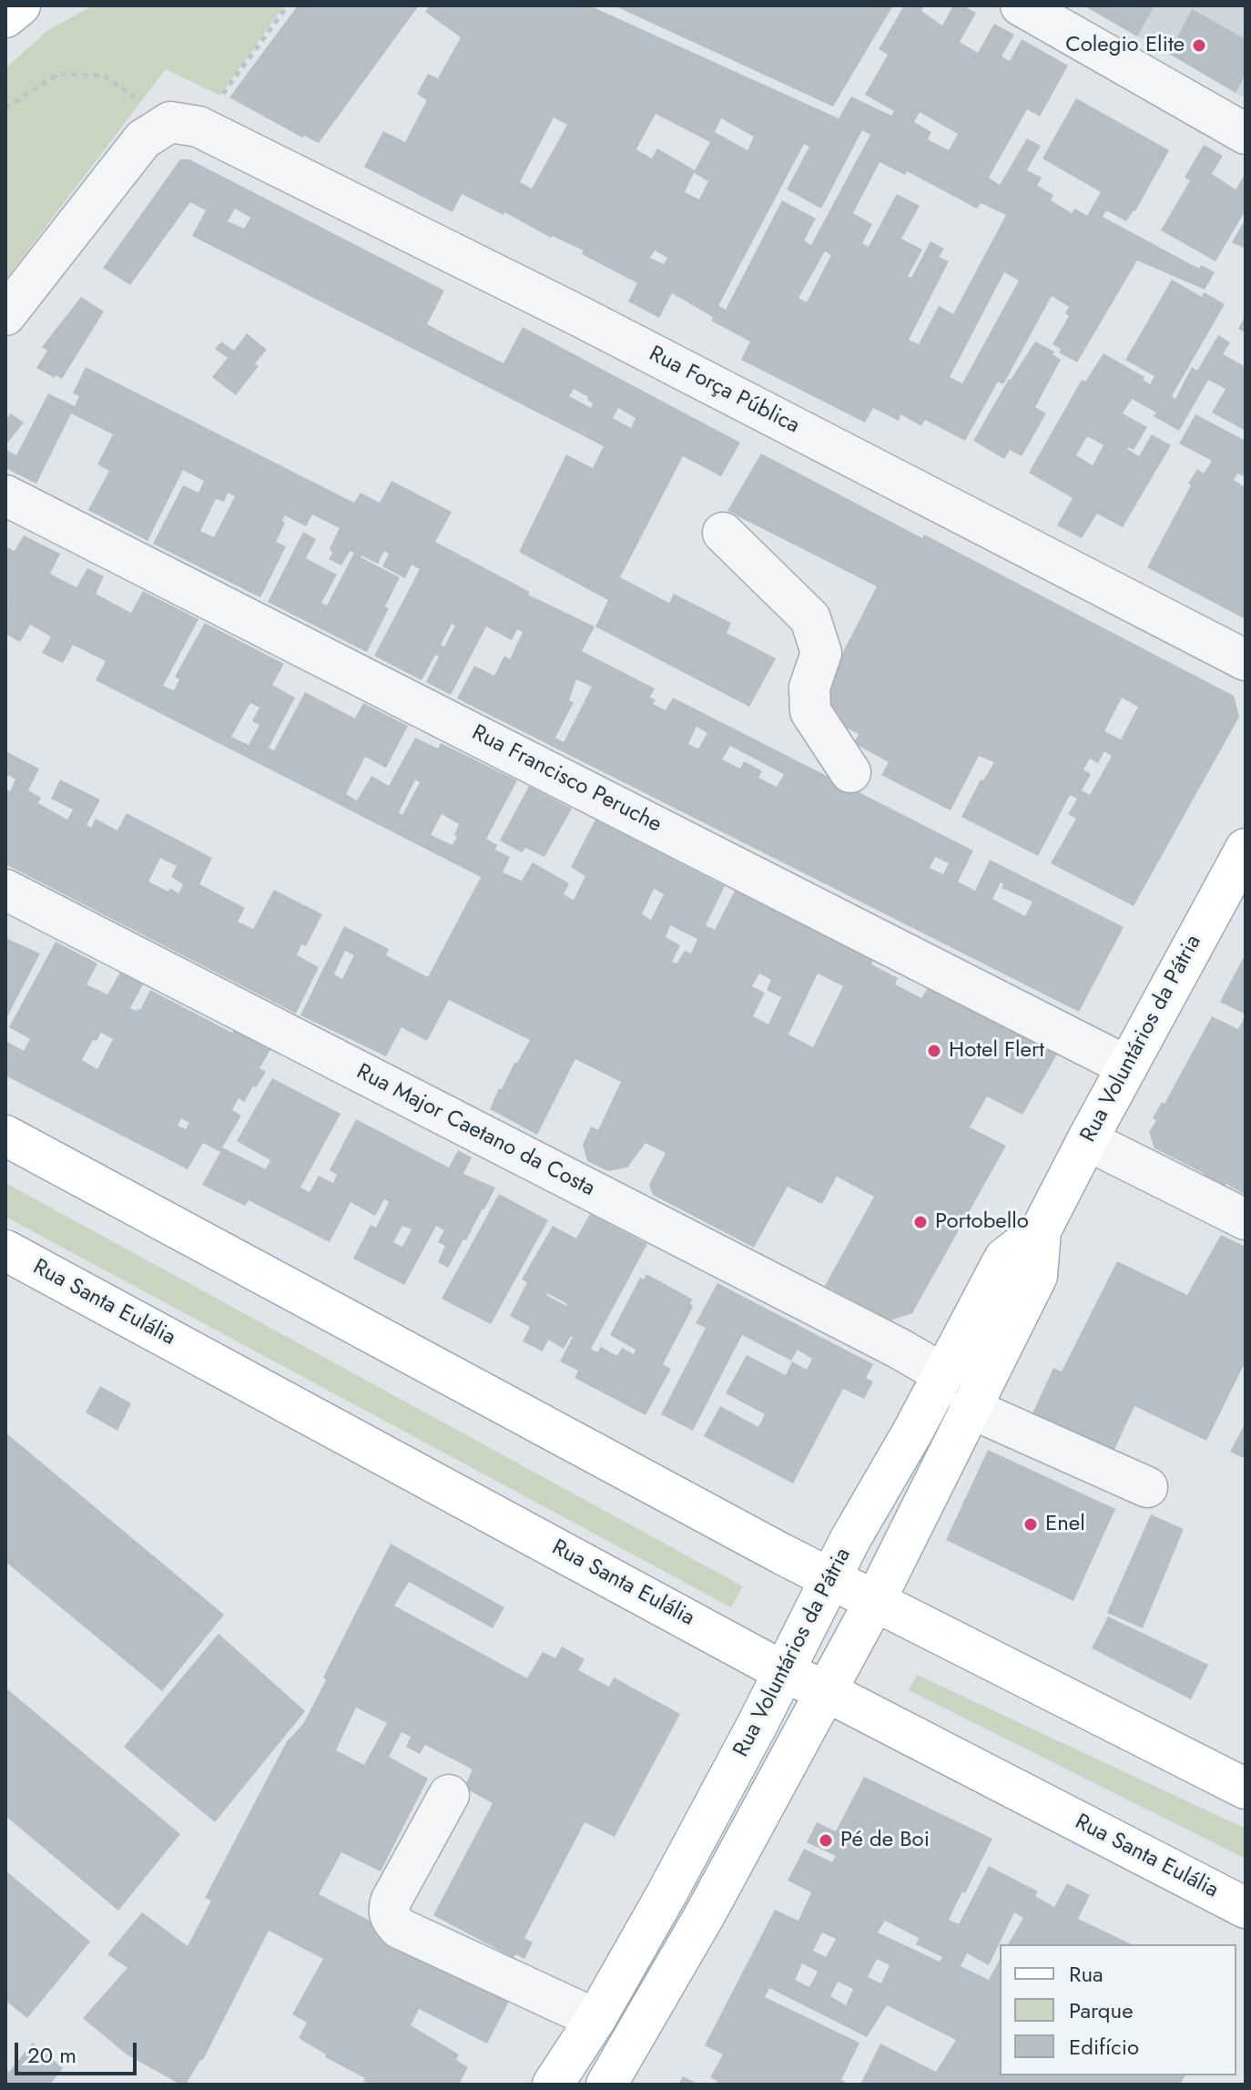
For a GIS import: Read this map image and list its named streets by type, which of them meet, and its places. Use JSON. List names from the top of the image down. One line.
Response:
{"streets":{"main road":["Rua Voluntários da Pátria","Rua Santa Eulália"],"street":["Rua Força Pública","Rua Francisco Peruche","Rua Major Caetano da Costa"]},"crossings":[["Rua Francisco Peruche","Rua Voluntários da Pátria"],["Rua Voluntários da Pátria","Rua Major Caetano da Costa"],["Rua Voluntários da Pátria","Rua Santa Eulália"]],"places":["Colegio Elite","Hotel Flert","Portobello","Enel","Pé de Boi"],"legend":["Rua","Parque","Edifício"],"scale_bar":"20 m"}
